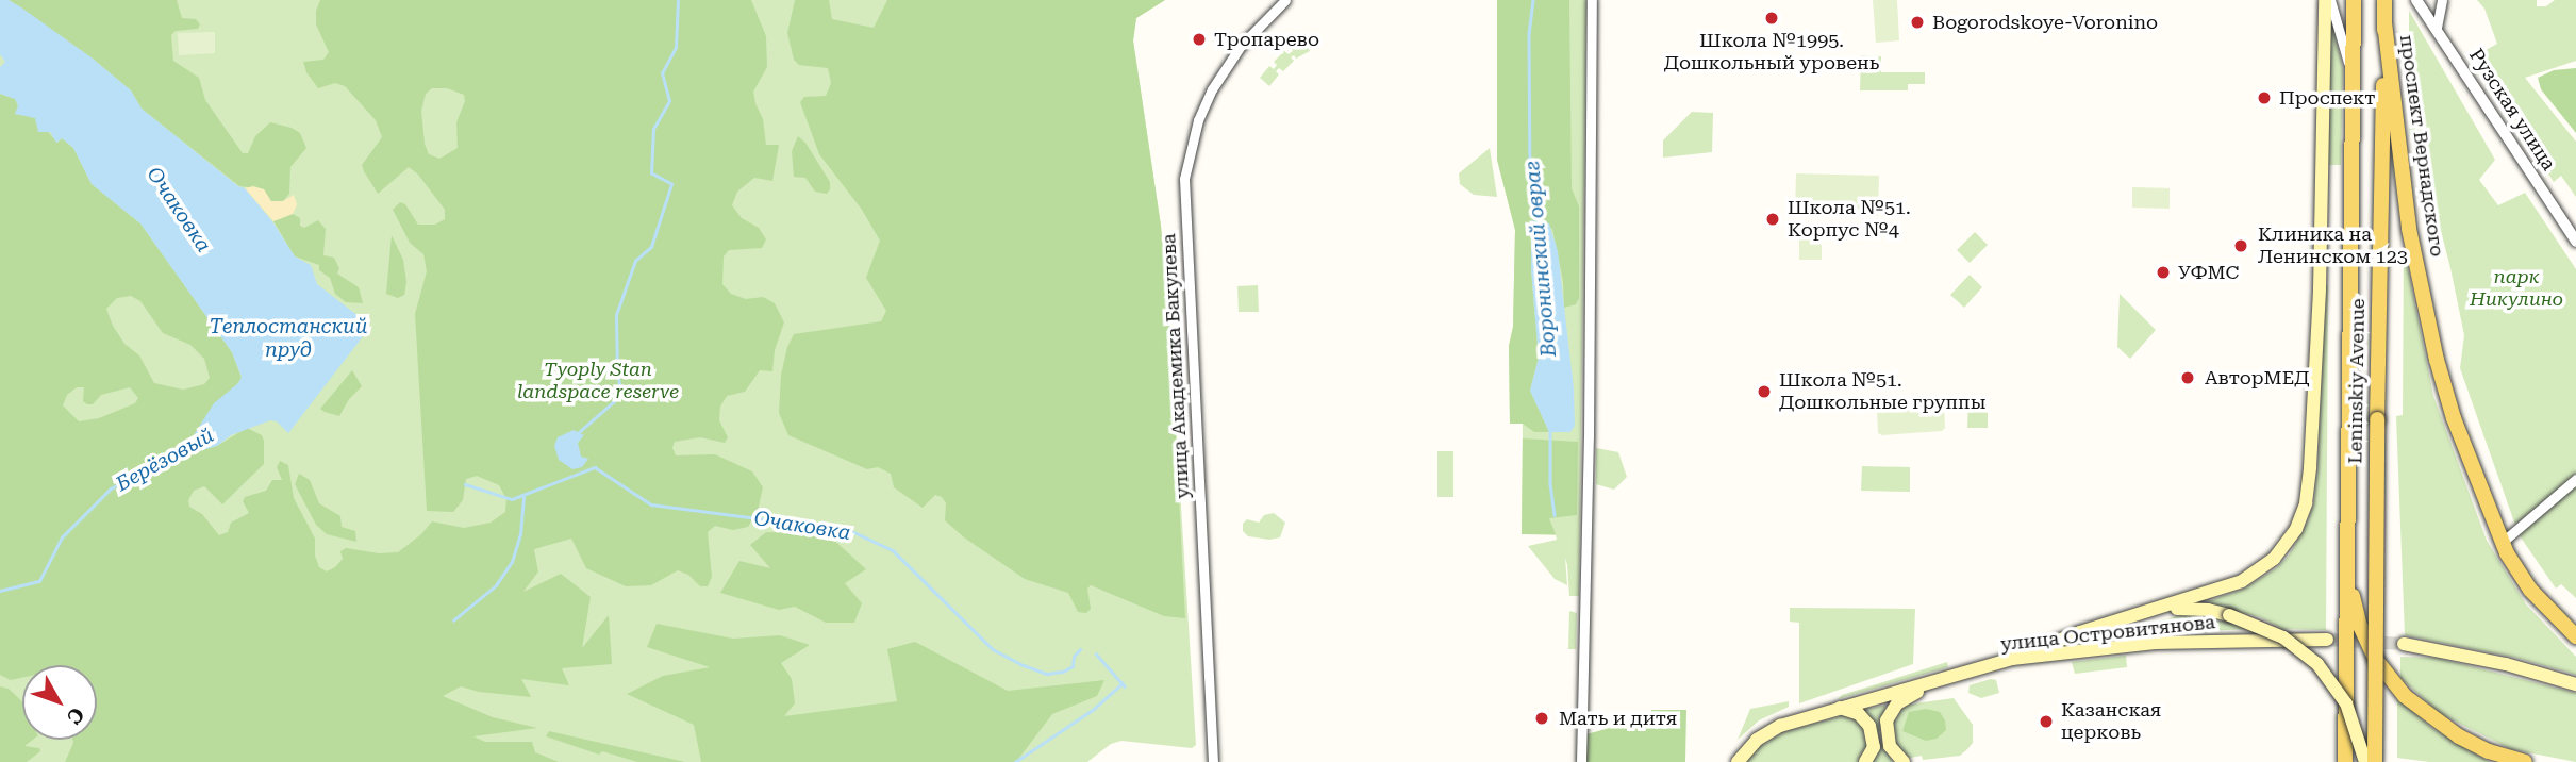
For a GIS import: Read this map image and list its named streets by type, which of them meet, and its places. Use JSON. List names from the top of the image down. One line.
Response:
{"streets":{"main road":["проспект Вернадского","Leninskiy Avenue","улица Островитянова"],"street":["Рузская улица","улица Академика Бакулева"]},"crossings":[["проспект Вернадского","Leninskiy Avenue"]],"water":["Очаковка","Воронинский овраг","Теплостанский пруд","Берёзовый"],"parks":["парк Никулино","Tyoply Stan landspace reserve"],"places":["Школа №1995. Дошкольный уровень","Bogorodskoye-Voronino","Тропарево","Проспект","Школа №51. Корпус №4","Клиника на Ленинском 123","УФМС","АвторМЕД","Школа №51. Дошкольные группы","Мать и дитя","Казанская церковь"],"north":"bottom right"}
